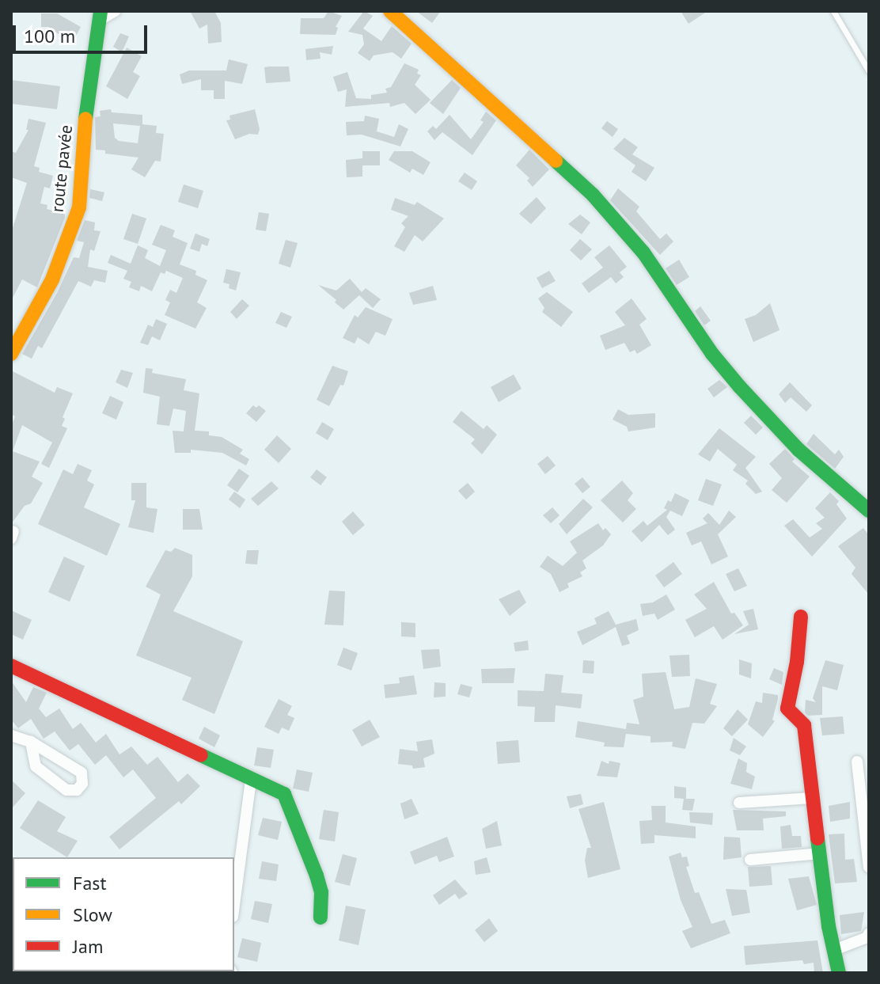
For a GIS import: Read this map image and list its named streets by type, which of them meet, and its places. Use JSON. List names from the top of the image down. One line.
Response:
{"streets":{"street":["route pavée"]},"legend":["Fast","Slow","Jam"],"scale_bar":"100 m"}
